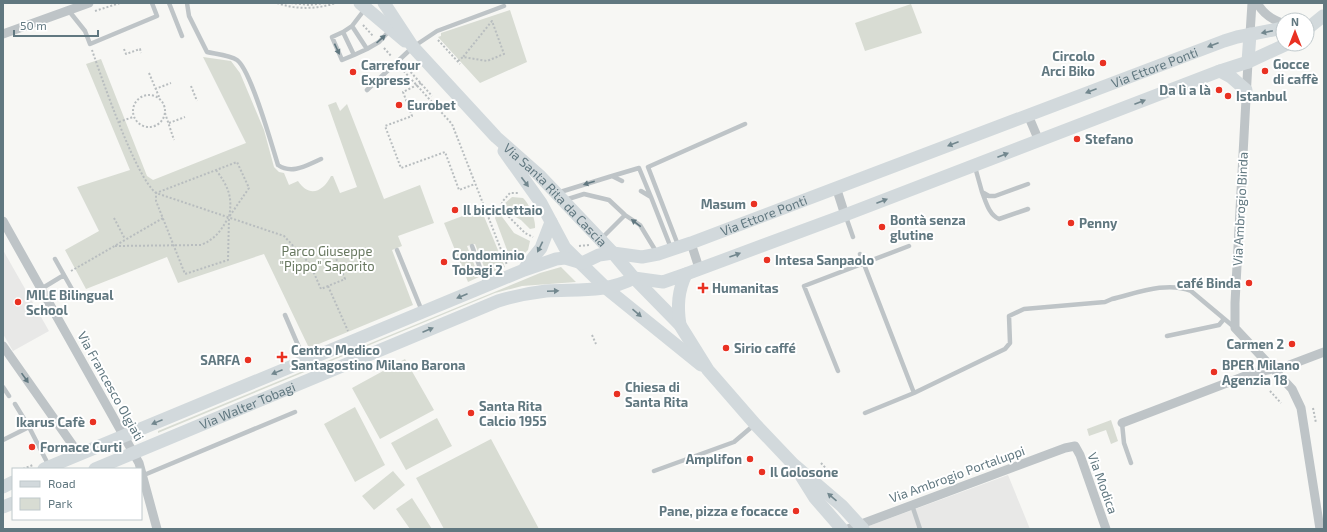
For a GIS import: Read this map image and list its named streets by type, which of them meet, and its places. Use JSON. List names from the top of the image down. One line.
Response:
{"streets":{"street":["Via Ettore Ponti","Via Santa Rita da Cascia","Via Ambrogio Binda","Via Francesco Olgiati","Via Walter Tobagi","Via Ambrogio Portaluppi","Via Modica"]},"crossings":[["Via Ettore Ponti","Via Santa Rita da Cascia"],["Via Ettore Ponti","Via Ambrogio Binda"],["Via Ettore Ponti","Via Walter Tobagi"],["Via Santa Rita da Cascia","Via Walter Tobagi"],["Via Francesco Olgiati","Via Walter Tobagi"],["Via Ambrogio Portaluppi","Via Modica"]],"parks":["Parco Giuseppe \"Pippo\" Saporito"],"places":{"other":["Circolo Arci Biko","Gocce di caffè","Carrefour Express","Da lì a là","Istanbul","Eurobet","Stefano","Masum","Il biciclettaio","Penny","Bontà senza glutine","Intesa Sanpaolo","Condominio Tobagi 2","café Binda","MILE Bilingual School","Carmen 2","Sirio caffé","SARFA","BPER Milano Agenzia 18","Chiesa di Santa Rita","Santa Rita Calcio 1955","Ikarus Cafè","Fornace Curti","Amplifon","Il Golosone","Pane, pizza e focacce"],"health":["Humanitas","Centro Medico Santagostino Milano Barona"]},"legend":["Road","Park"],"scale_bar":"50 m","north":"top"}
